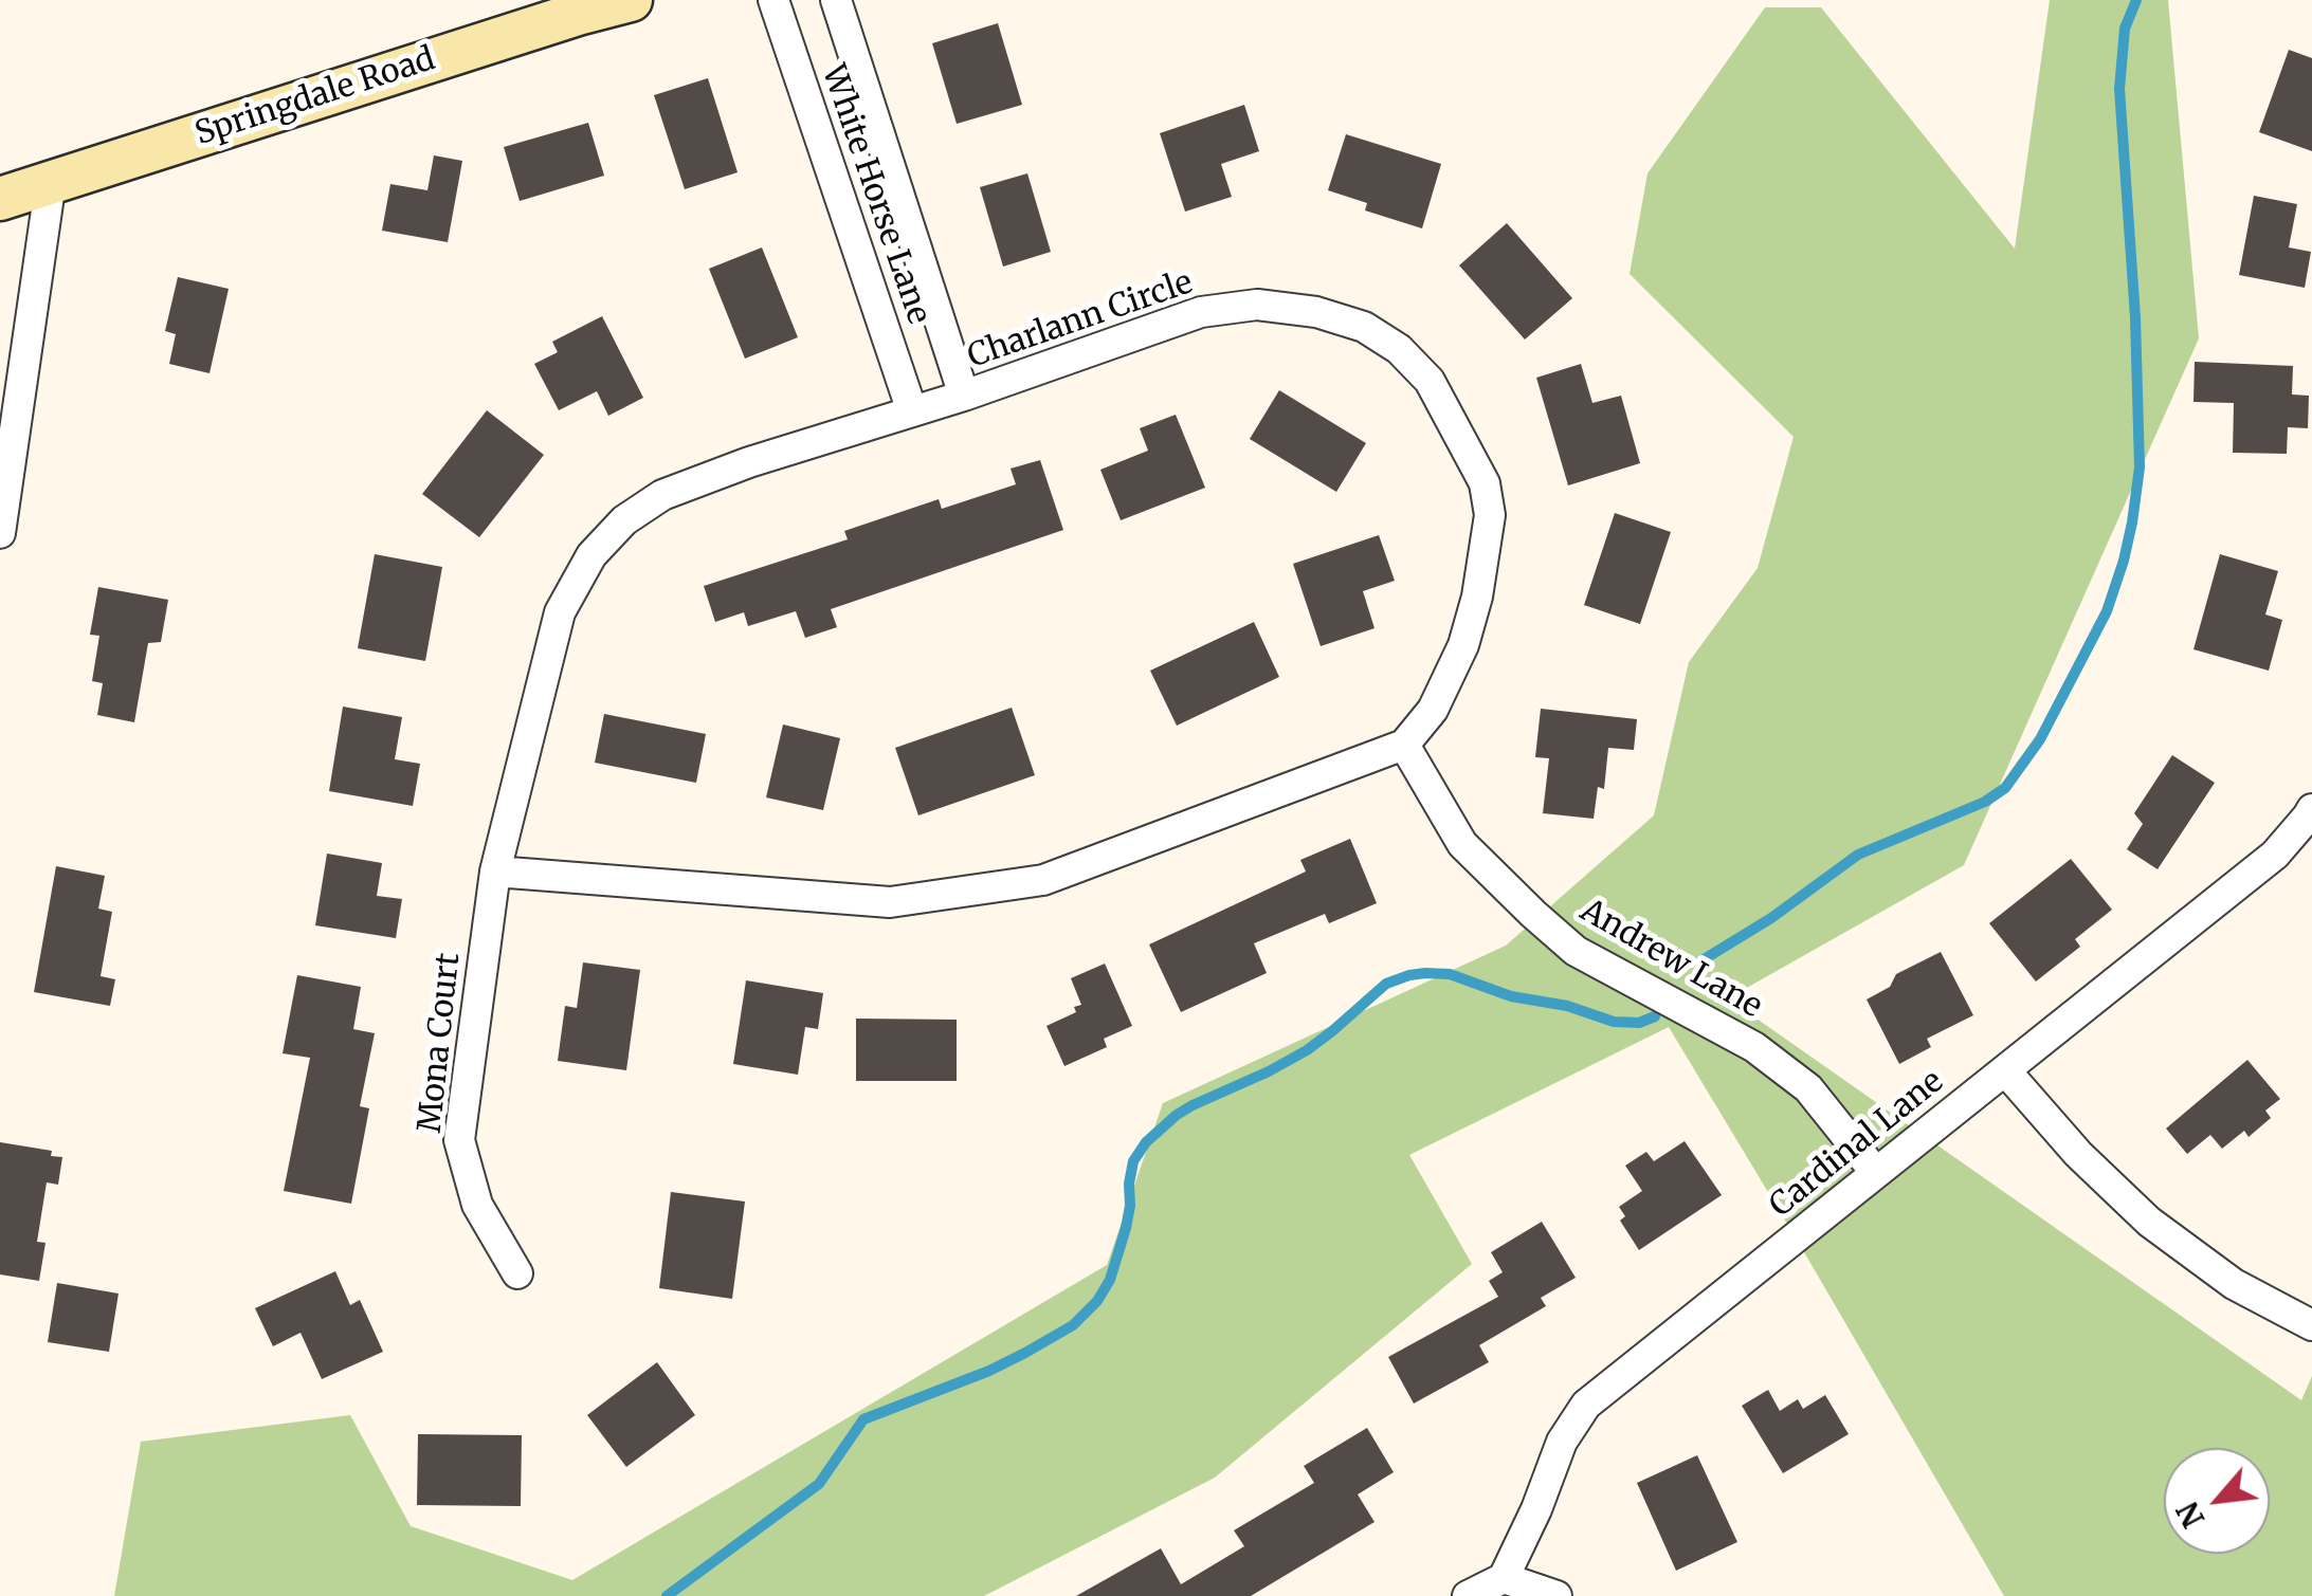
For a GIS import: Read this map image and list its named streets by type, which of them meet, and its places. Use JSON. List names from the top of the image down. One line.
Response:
{"streets":{"main road":["Springdale Road"],"street":["White Horse Lane","Charlann Circle","Andrew Lane","Mona Court","Cardinal Lane"]},"crossings":[["White Horse Lane","Charlann Circle"],["Charlann Circle","Andrew Lane"],["Charlann Circle","Mona Court"],["Andrew Lane","Cardinal Lane"]],"north":"bottom left"}
